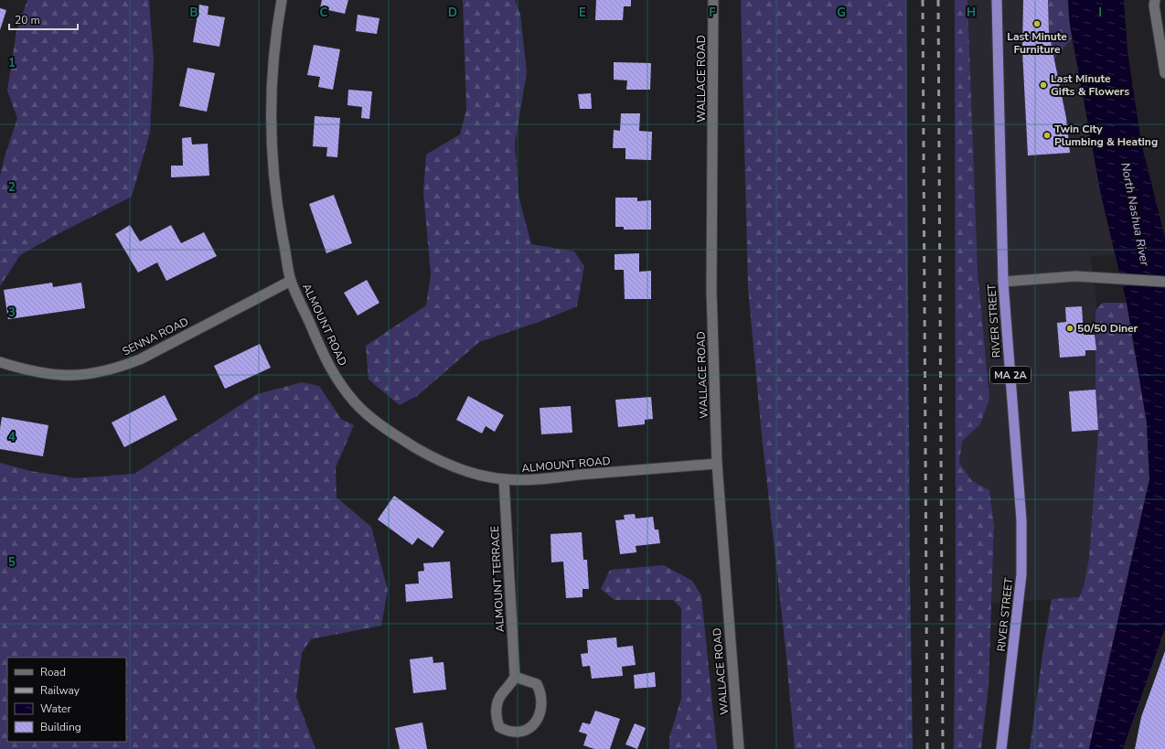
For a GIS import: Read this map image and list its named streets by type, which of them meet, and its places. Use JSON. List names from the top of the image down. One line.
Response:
{"streets":{"highway":["RIVER STREET","MA 2A"],"street":["WALLACE ROAD","ALMOUNT ROAD","SENNA ROAD","ALMOUNT TERRACE"]},"crossings":[["WALLACE ROAD","ALMOUNT ROAD"],["ALMOUNT ROAD","SENNA ROAD"],["ALMOUNT ROAD","ALMOUNT TERRACE"]],"water":["North Nashua River"],"places":["Last Minute Furniture","Last Minute Gifts & Flowers","Twin City Plumbing & Heating","50/50 Diner"],"legend":["Road","Railway","Water","Building"],"scale_bar":"20 m","grid":{"columns":["B","C","D","E","F","G","H","I"],"rows":["1","2","3","4","5"]}}
